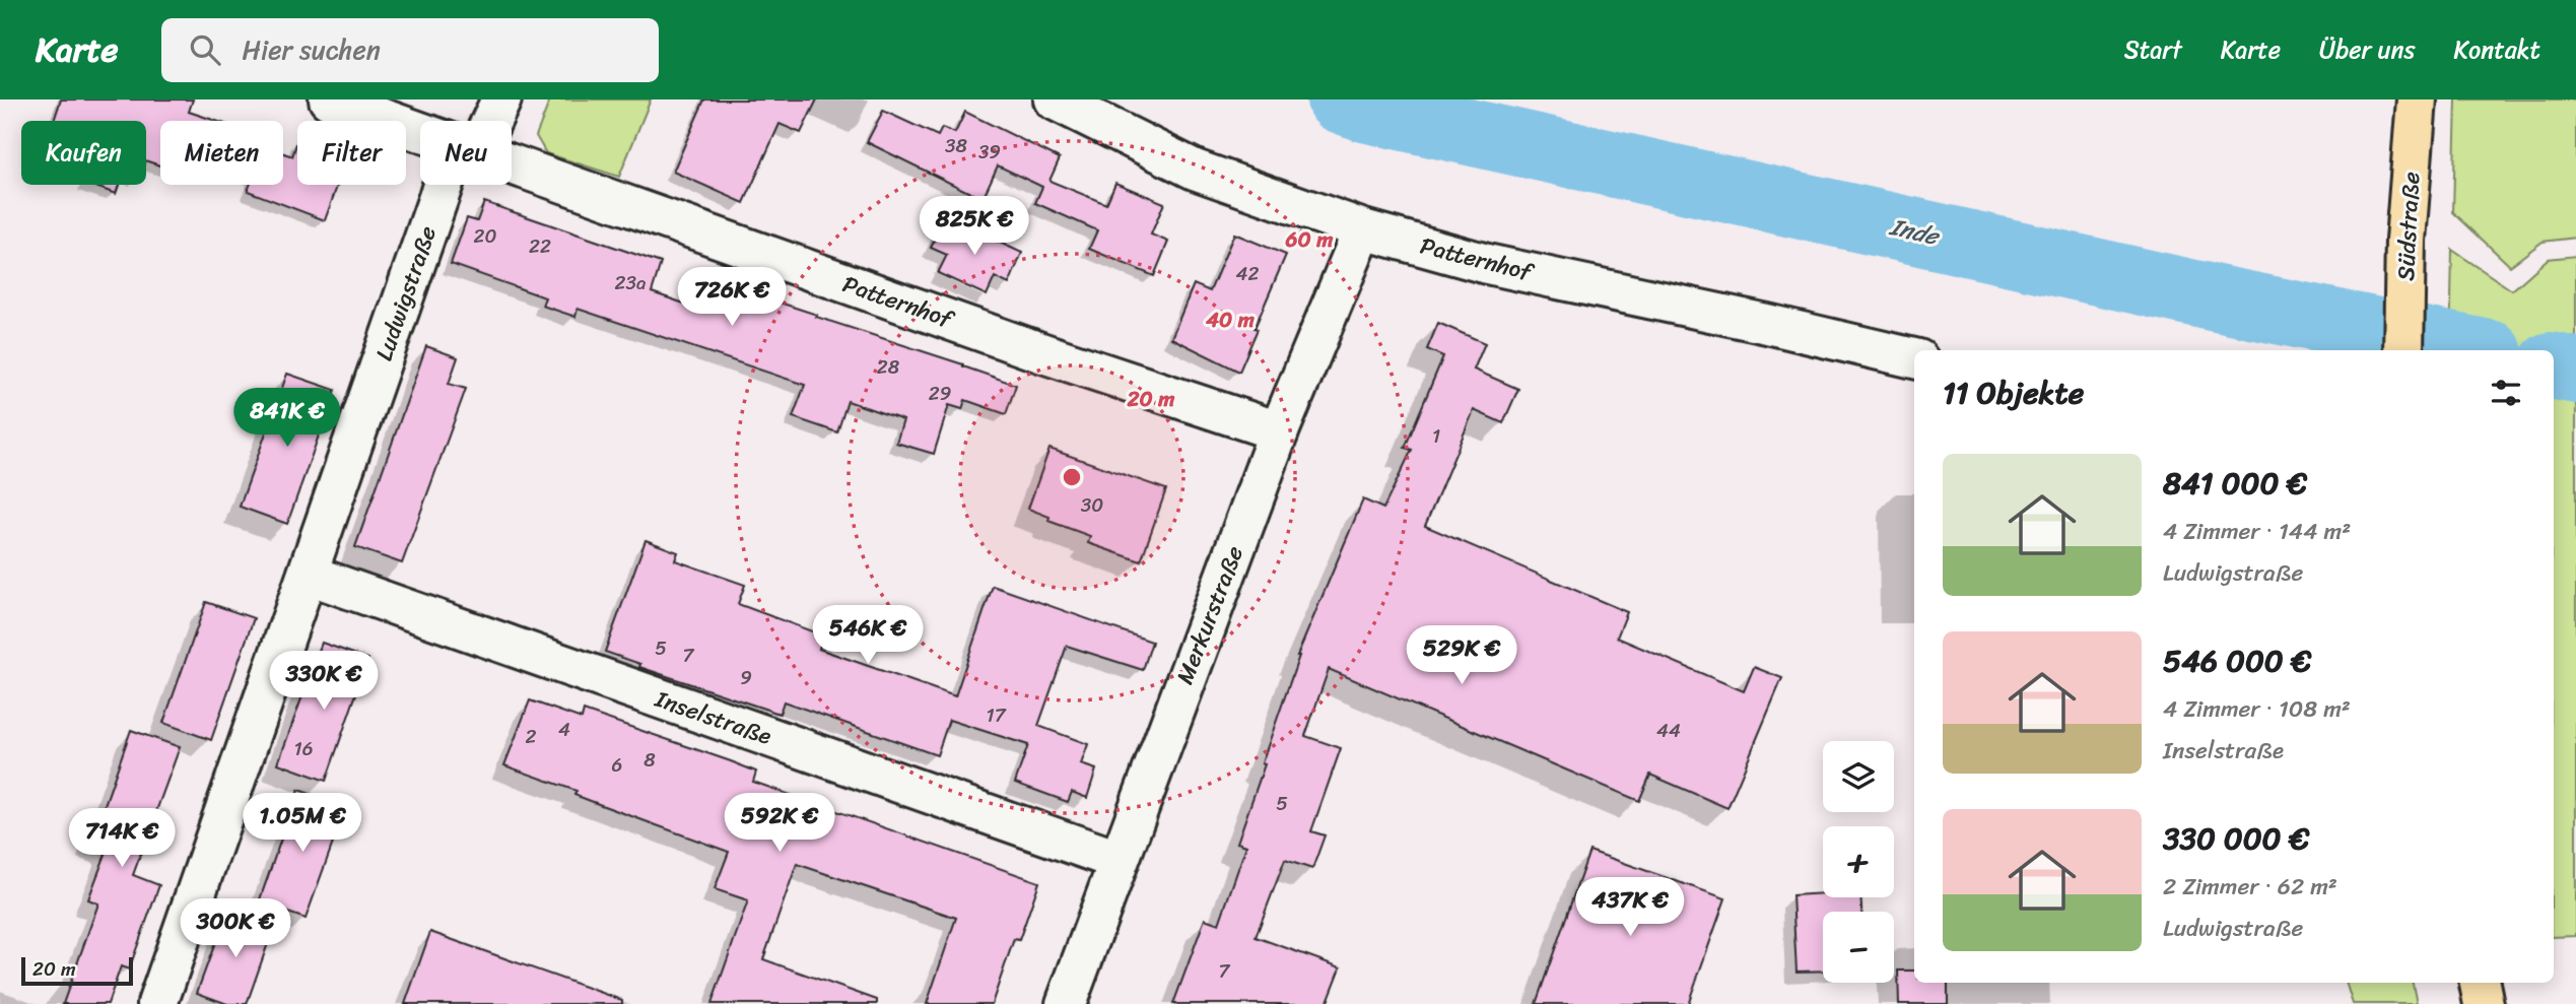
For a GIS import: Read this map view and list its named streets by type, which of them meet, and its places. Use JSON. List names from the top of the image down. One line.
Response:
{"streets":{"main road":["Südstraße"],"street":["Patternhof","Ludwigstraße","Merkurstraße","Inselstraße"]},"crossings":[["Patternhof","Merkurstraße"],["Ludwigstraße","Inselstraße"],["Merkurstraße","Inselstraße"]],"water":["Inde"],"house_numbers":["38","39","20","22","42","23a","28","29","1","30","5","7","9","17","4","44","2","16","8","6","5","7"],"scale_bar":"20 m","page":{"header":"Karte","search":"Hier suchen","nav":["Start","Karte","Über uns","Kontakt"],"chip":["Kaufen","Mieten","Filter","Neu"],"price":["825K €","726K €","841K €","546K €","529K €","330K €","1.05M €","592K €","714K €","437K €","300K €"],"heading":"11 Objekte","list":[{"name":"841 000 €","note":"4 Zimmer · 144 m² · Ludwigstraße"},{"name":"546 000 €","note":"4 Zimmer · 108 m² · Inselstraße"},{"name":"330 000 €","note":"2 Zimmer · 62 m² · Ludwigstraße"}],"map_buttons":["+","−"],"scale":"20 m"},"rings":["60 m","40 m","20 m"]}
